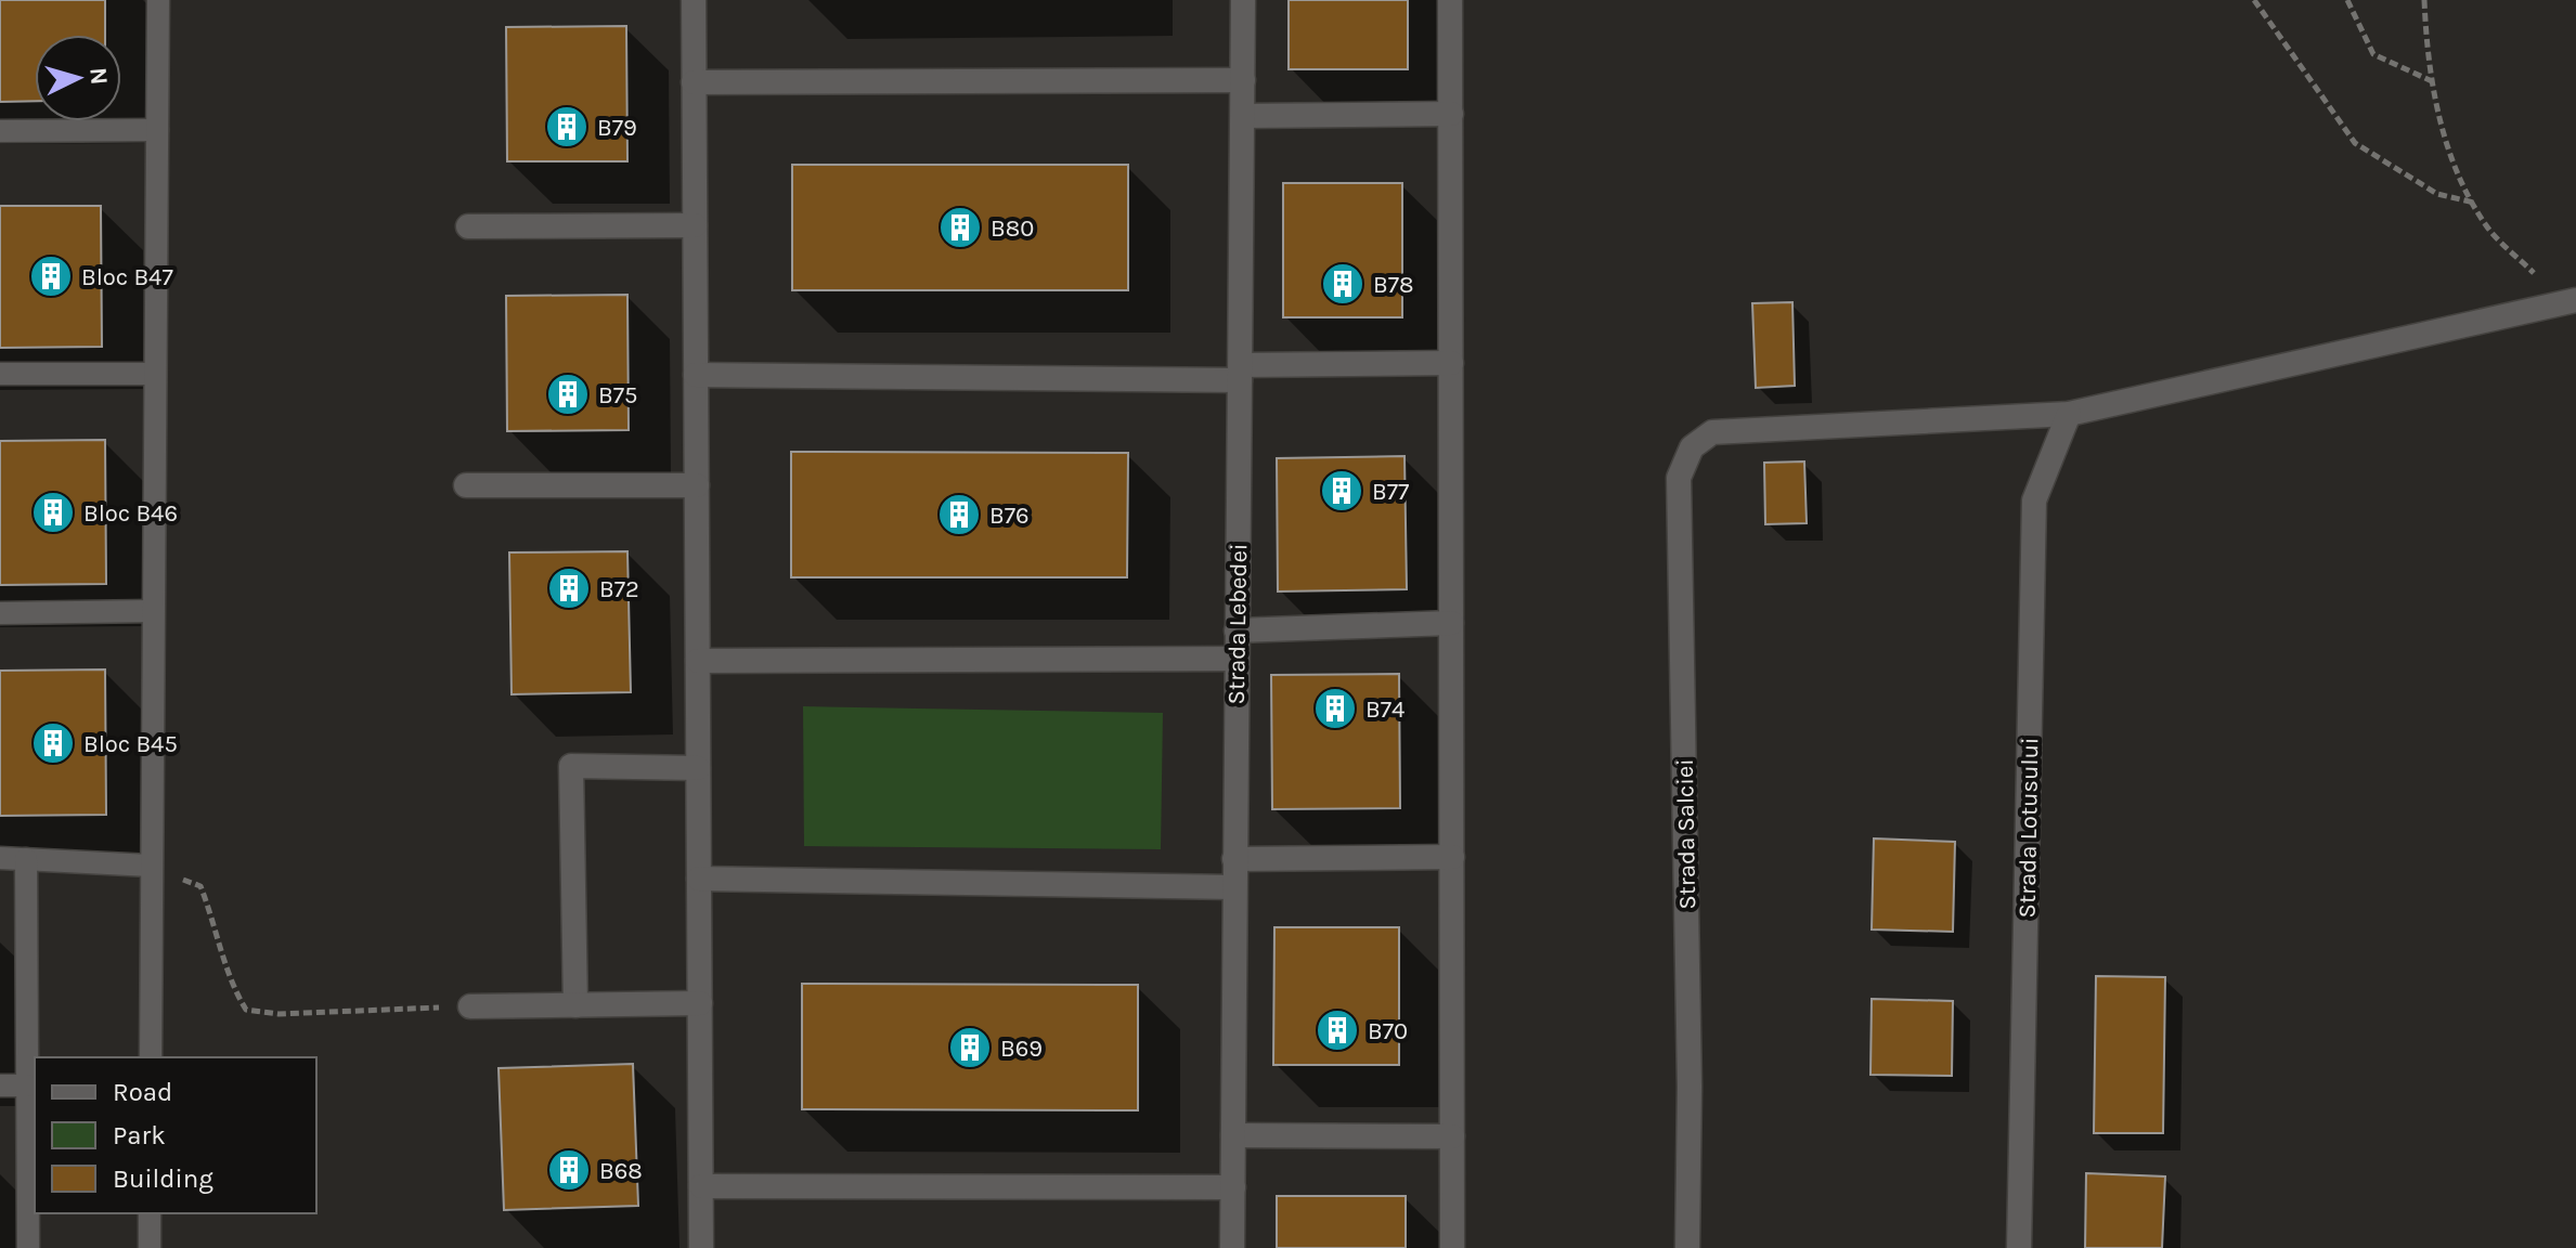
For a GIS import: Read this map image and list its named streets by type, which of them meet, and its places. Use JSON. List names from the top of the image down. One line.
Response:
{"streets":{"street":["Strada Lebedei","Strada Lotusului","Strada Salciei"]},"crossings":[["Strada Lotusului","Strada Salciei"]],"places":{"building":["B79","B80","Bloc B47","B78","B75","B77","Bloc B46","B76","B72","B74","Bloc B45","B70","B69","B68"]},"legend":["Road","Park","Building"],"north":"right"}
